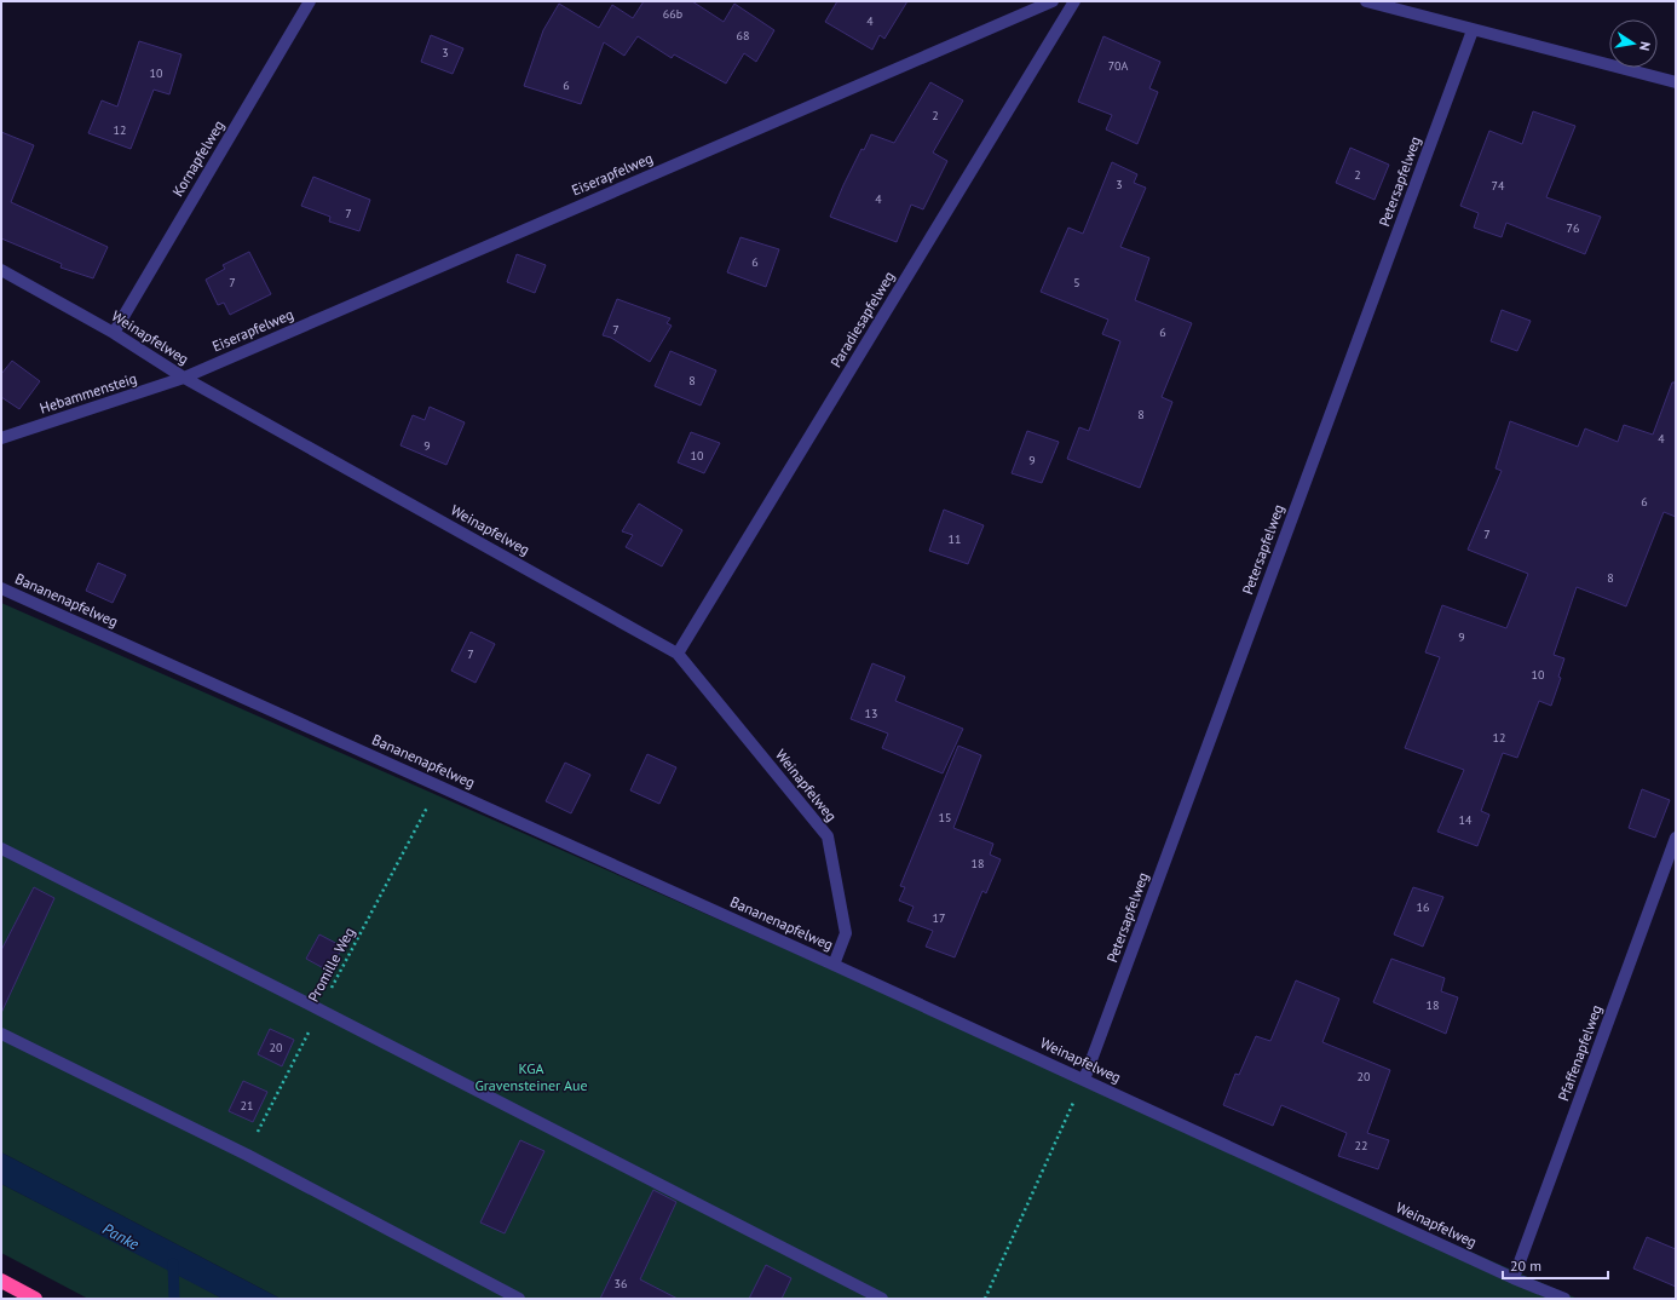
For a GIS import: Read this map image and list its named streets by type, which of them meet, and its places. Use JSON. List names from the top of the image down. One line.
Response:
{"streets":{"street":["Kornapfelweg","Eiserapfelweg","Petersapfelweg","Paradiesapfelweg","Weinapfelweg","Hebammensteig","Bananenapfelweg","Pfaffenapfelweg"],"path":["Promille Weg"]},"crossings":[["Kornapfelweg","Weinapfelweg"],["Eiserapfelweg","Weinapfelweg"],["Eiserapfelweg","Hebammensteig"],["Petersapfelweg","Weinapfelweg"],["Paradiesapfelweg","Weinapfelweg"],["Weinapfelweg","Hebammensteig"],["Weinapfelweg","Bananenapfelweg"],["Weinapfelweg","Pfaffenapfelweg"],["Bananenapfelweg","Promille Weg"]],"water":["Panke"],"parks":["KGA Gravensteiner Aue"],"house_numbers":["66b","4","68","3","70A","10","6","2","12","2","3","74","4","7","76","6","7","5","7","6","8","8","4","9","10","9","6","7","11","8","9","7","10","13","12","15","14","18","16","17","18","20","20","21","22","36"],"scale_bar":"20 m","north":"right"}
